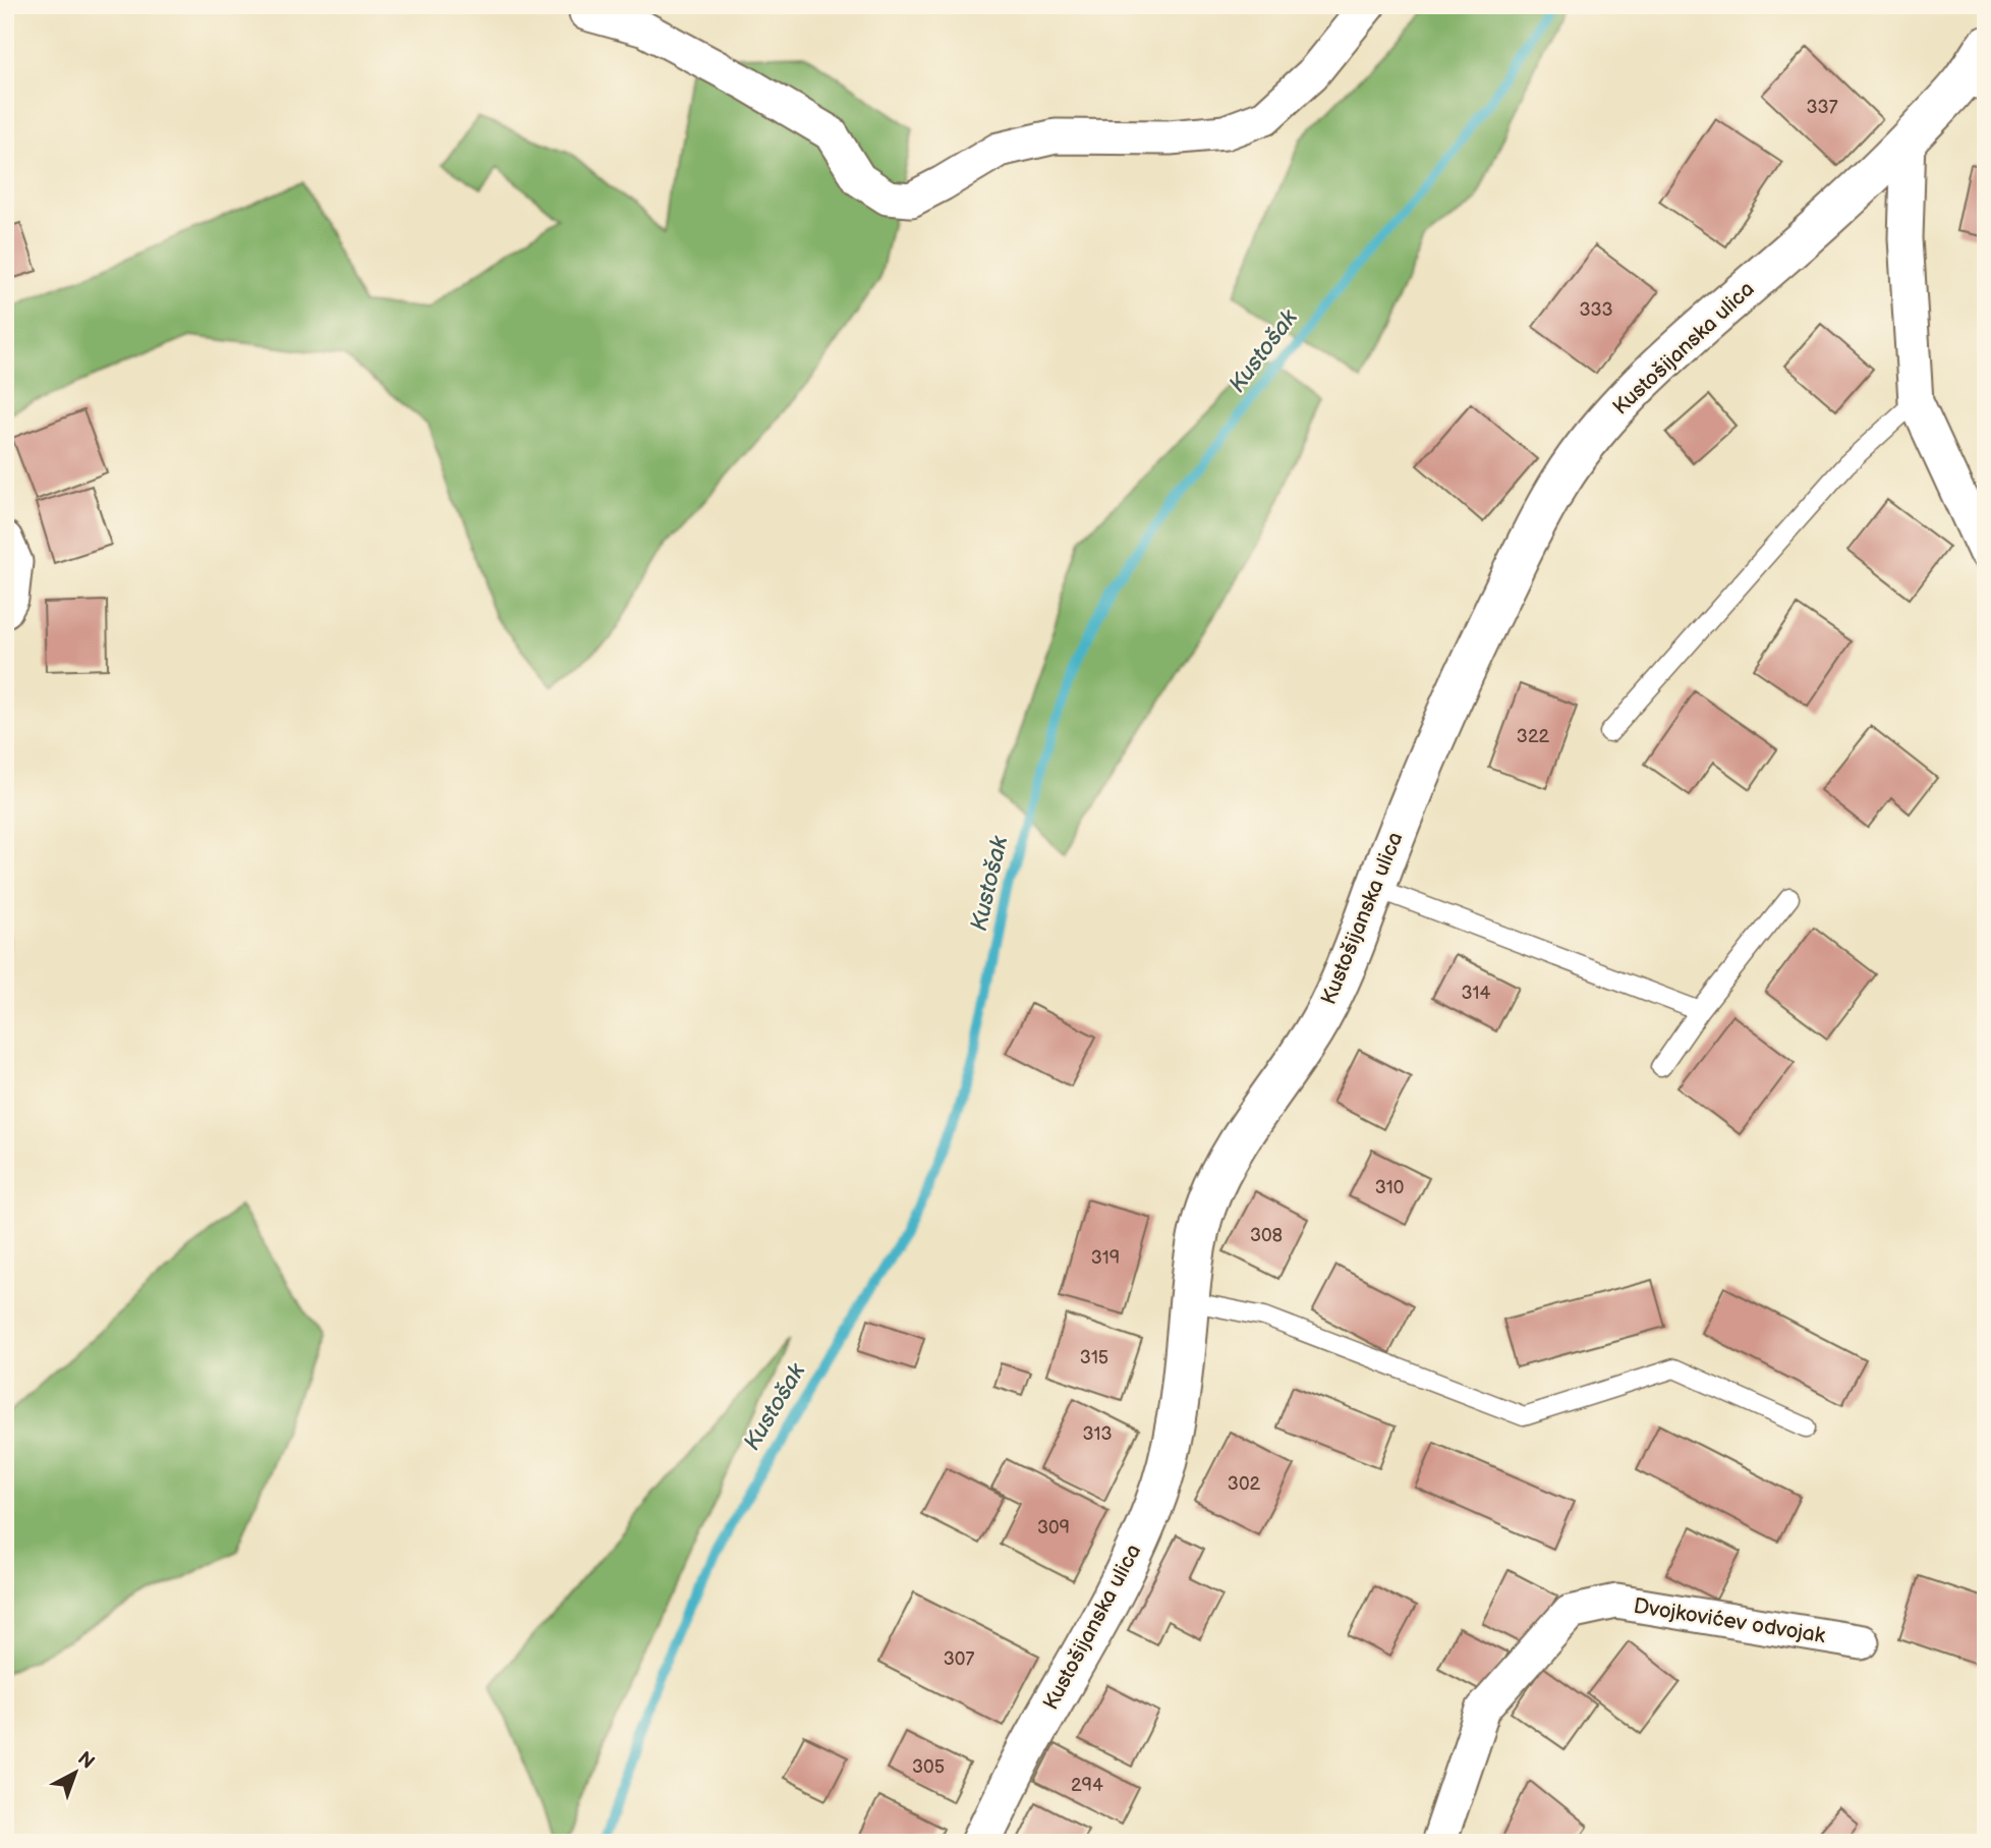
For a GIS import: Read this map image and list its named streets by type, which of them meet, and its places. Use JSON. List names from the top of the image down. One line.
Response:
{"streets":{"street":["Kustošijanska ulica","Dvojkovićev odvojak"]},"water":["Kustošak"],"house_numbers":["337","333","322","314","310","308","319","315","313","302","309","307","305","294"],"north":"top right"}
